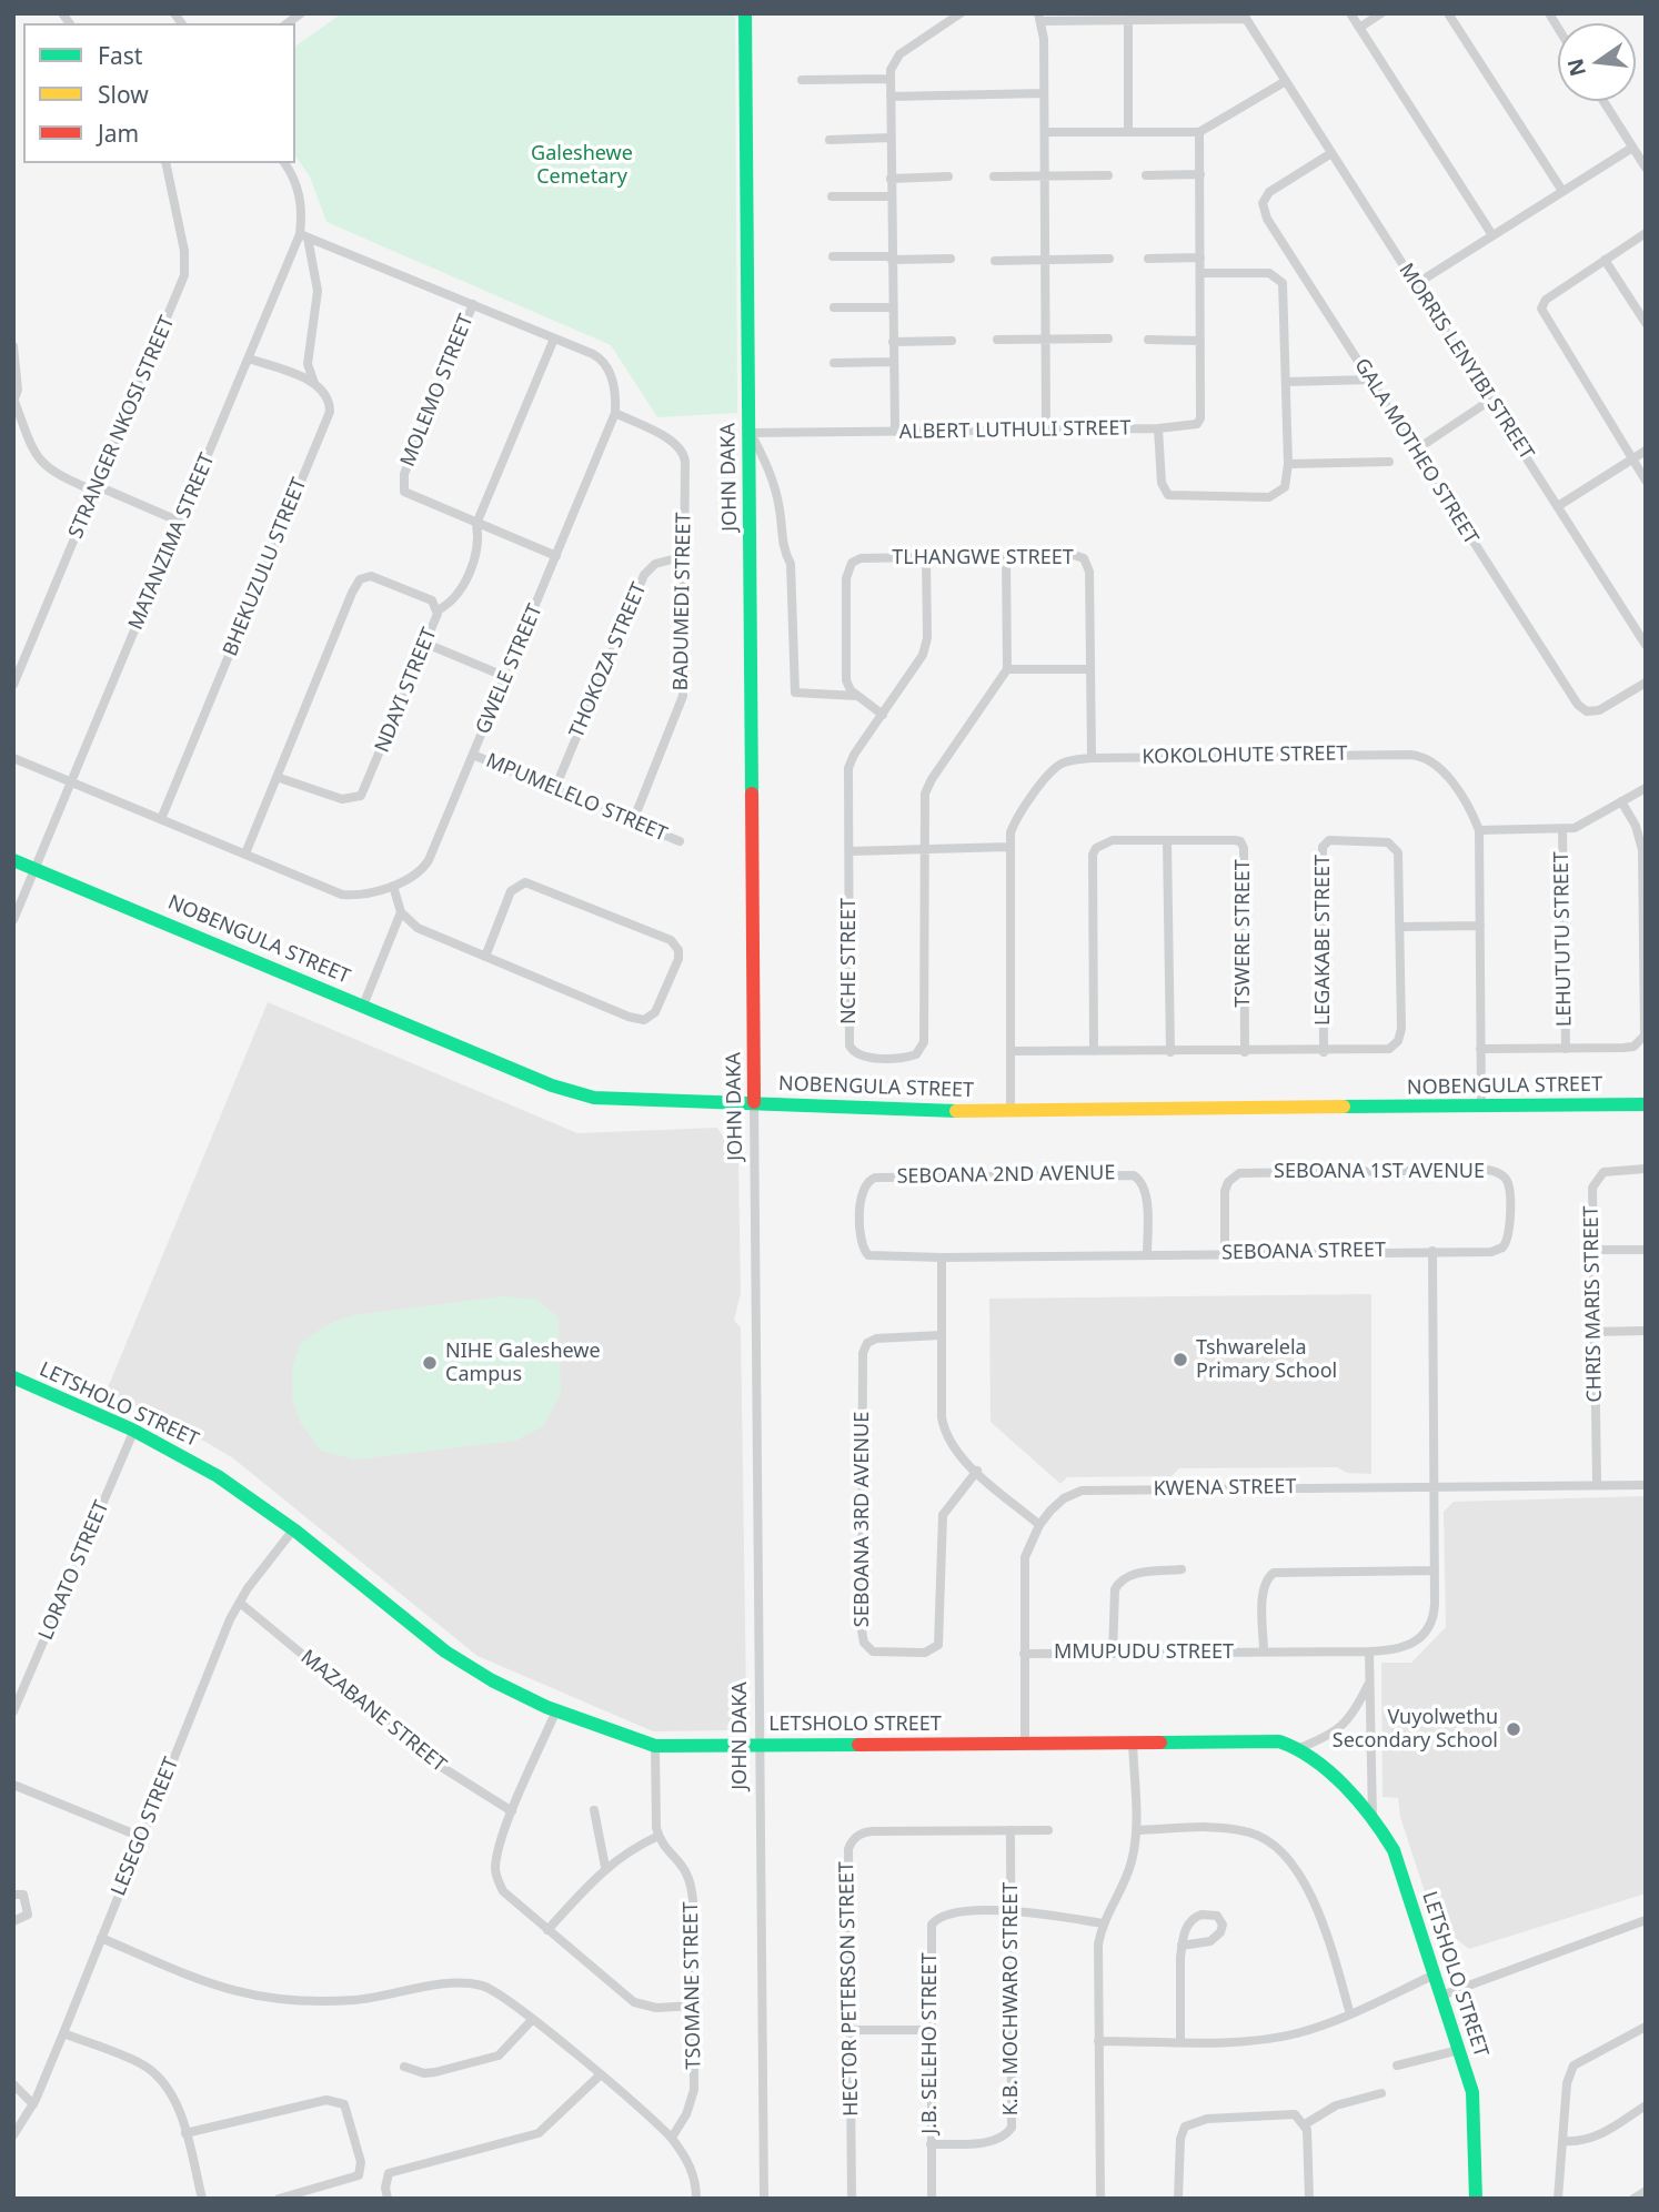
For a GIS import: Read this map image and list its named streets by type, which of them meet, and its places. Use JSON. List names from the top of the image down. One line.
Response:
{"streets":{"street":["MORRIS LENYIBI STREET","MOLEMO STREET","STRANGER NKOSI STREET","ALBERT LUTHULI STREET","GALA MOTHEO STREET","JOHN DAKA","MATANZIMA STREET","TLHANGWE STREET","BHEKUZULU STREET","BADUMEDI STREET","THOKOZA STREET","GWELE STREET","NDAYI STREET","KOKOLOHUTE STREET","MPUMELELO STREET","TSWERE STREET","LEHUTUTU STREET","NOBENGULA STREET","LEGAKABE STREET","NCHE STREET","SEBOANA 1ST AVENUE","SEBOANA 2ND AVENUE","SEBOANA STREET","CHRIS MARIS STREET","LETSHOLO STREET","KWENA STREET","SEBOANA 3RD AVENUE","LORATO STREET","MMUPUDU STREET","MAZABANE STREET","LESEGO STREET","TSOMANE STREET","HECTOR PETERSON STREET","K.B. MOCHWARO STREET","J.B. SELEHO STREET"]},"crossings":[["MORRIS LENYIBI STREET","GALA MOTHEO STREET"],["MOLEMO STREET","GWELE STREET"],["ALBERT LUTHULI STREET","JOHN DAKA"],["JOHN DAKA","NOBENGULA STREET"],["JOHN DAKA","LETSHOLO STREET"],["MATANZIMA STREET","BHEKUZULU STREET"],["MATANZIMA STREET","GWELE STREET"],["MATANZIMA STREET","NOBENGULA STREET"],["TLHANGWE STREET","KOKOLOHUTE STREET"],["TLHANGWE STREET","NCHE STREET"],["BHEKUZULU STREET","GWELE STREET"],["BADUMEDI STREET","THOKOZA STREET"],["BADUMEDI STREET","GWELE STREET"],["BADUMEDI STREET","MPUMELELO STREET"],["THOKOZA STREET","MPUMELELO STREET"],["GWELE STREET","NDAYI STREET"],["GWELE STREET","MPUMELELO STREET"],["KOKOLOHUTE STREET","NOBENGULA STREET"],["KOKOLOHUTE STREET","LEGAKABE STREET"],["TSWERE STREET","LEGAKABE STREET"],["SEBOANA 1ST AVENUE","SEBOANA STREET"],["SEBOANA 2ND AVENUE","SEBOANA STREET"],["CHRIS MARIS STREET","KWENA STREET"],["LETSHOLO STREET","KWENA STREET"],["LETSHOLO STREET","LORATO STREET"],["LETSHOLO STREET","LESEGO STREET"],["KWENA STREET","MMUPUDU STREET"],["MAZABANE STREET","LESEGO STREET"],["HECTOR PETERSON STREET","K.B. MOCHWARO STREET"],["K.B. MOCHWARO STREET","J.B. SELEHO STREET"]],"parks":["Galeshewe Cemetary"],"places":["Tshwarelela Primary School","NIHE Galeshewe Campus","Vuyolwethu Secondary School"],"legend":["Fast","Slow","Jam"],"north":"left"}
